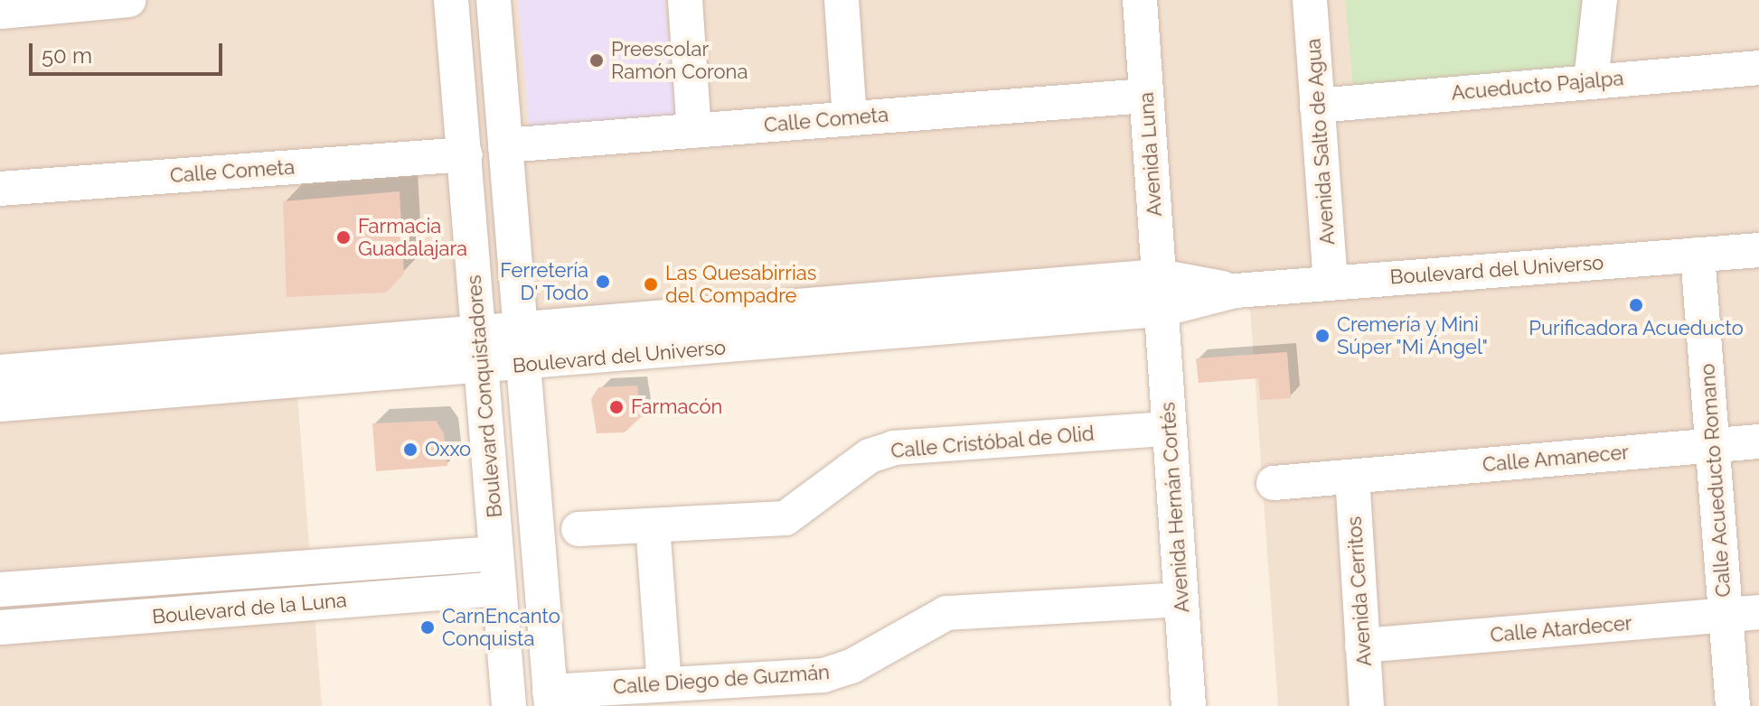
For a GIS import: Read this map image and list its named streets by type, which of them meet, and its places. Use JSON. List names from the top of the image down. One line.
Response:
{"streets":{"street":["Acueducto Pajalpa","Calle Cometa","Avenida Salto de Agua","Avenida Luna","Boulevard del Universo","Boulevard Conquistadores","Calle Cristóbal de Olid","Calle Amanecer","Calle Acueducto Romano","Avenida Hernán Cortés","Avenida Cerritos","Boulevard de la Luna","Calle Atardecer","Calle Diego de Guzmán"]},"crossings":[["Acueducto Pajalpa","Avenida Salto de Agua"],["Calle Cometa","Avenida Luna"],["Calle Cometa","Boulevard Conquistadores"],["Avenida Salto de Agua","Boulevard del Universo"],["Avenida Luna","Boulevard del Universo"],["Avenida Luna","Avenida Hernán Cortés"],["Boulevard del Universo","Boulevard Conquistadores"],["Boulevard del Universo","Calle Acueducto Romano"],["Boulevard del Universo","Avenida Hernán Cortés"],["Boulevard Conquistadores","Boulevard de la Luna"],["Boulevard Conquistadores","Calle Diego de Guzmán"],["Calle Cristóbal de Olid","Avenida Hernán Cortés"],["Calle Amanecer","Calle Acueducto Romano"],["Calle Amanecer","Avenida Cerritos"],["Calle Acueducto Romano","Calle Atardecer"],["Avenida Hernán Cortés","Calle Diego de Guzmán"],["Avenida Cerritos","Calle Atardecer"]],"places":["Preescolar Ramón Corona","Farmacia Guadalajara","Ferretería D' Todo","Las Quesabirrias del Compadre","Purificadora Acueducto","Cremería y Mini Súper \"Mi Ángel\"","Farmacón","Oxxo","CarnEncanto Conquista"],"scale_bar":"50 m"}
